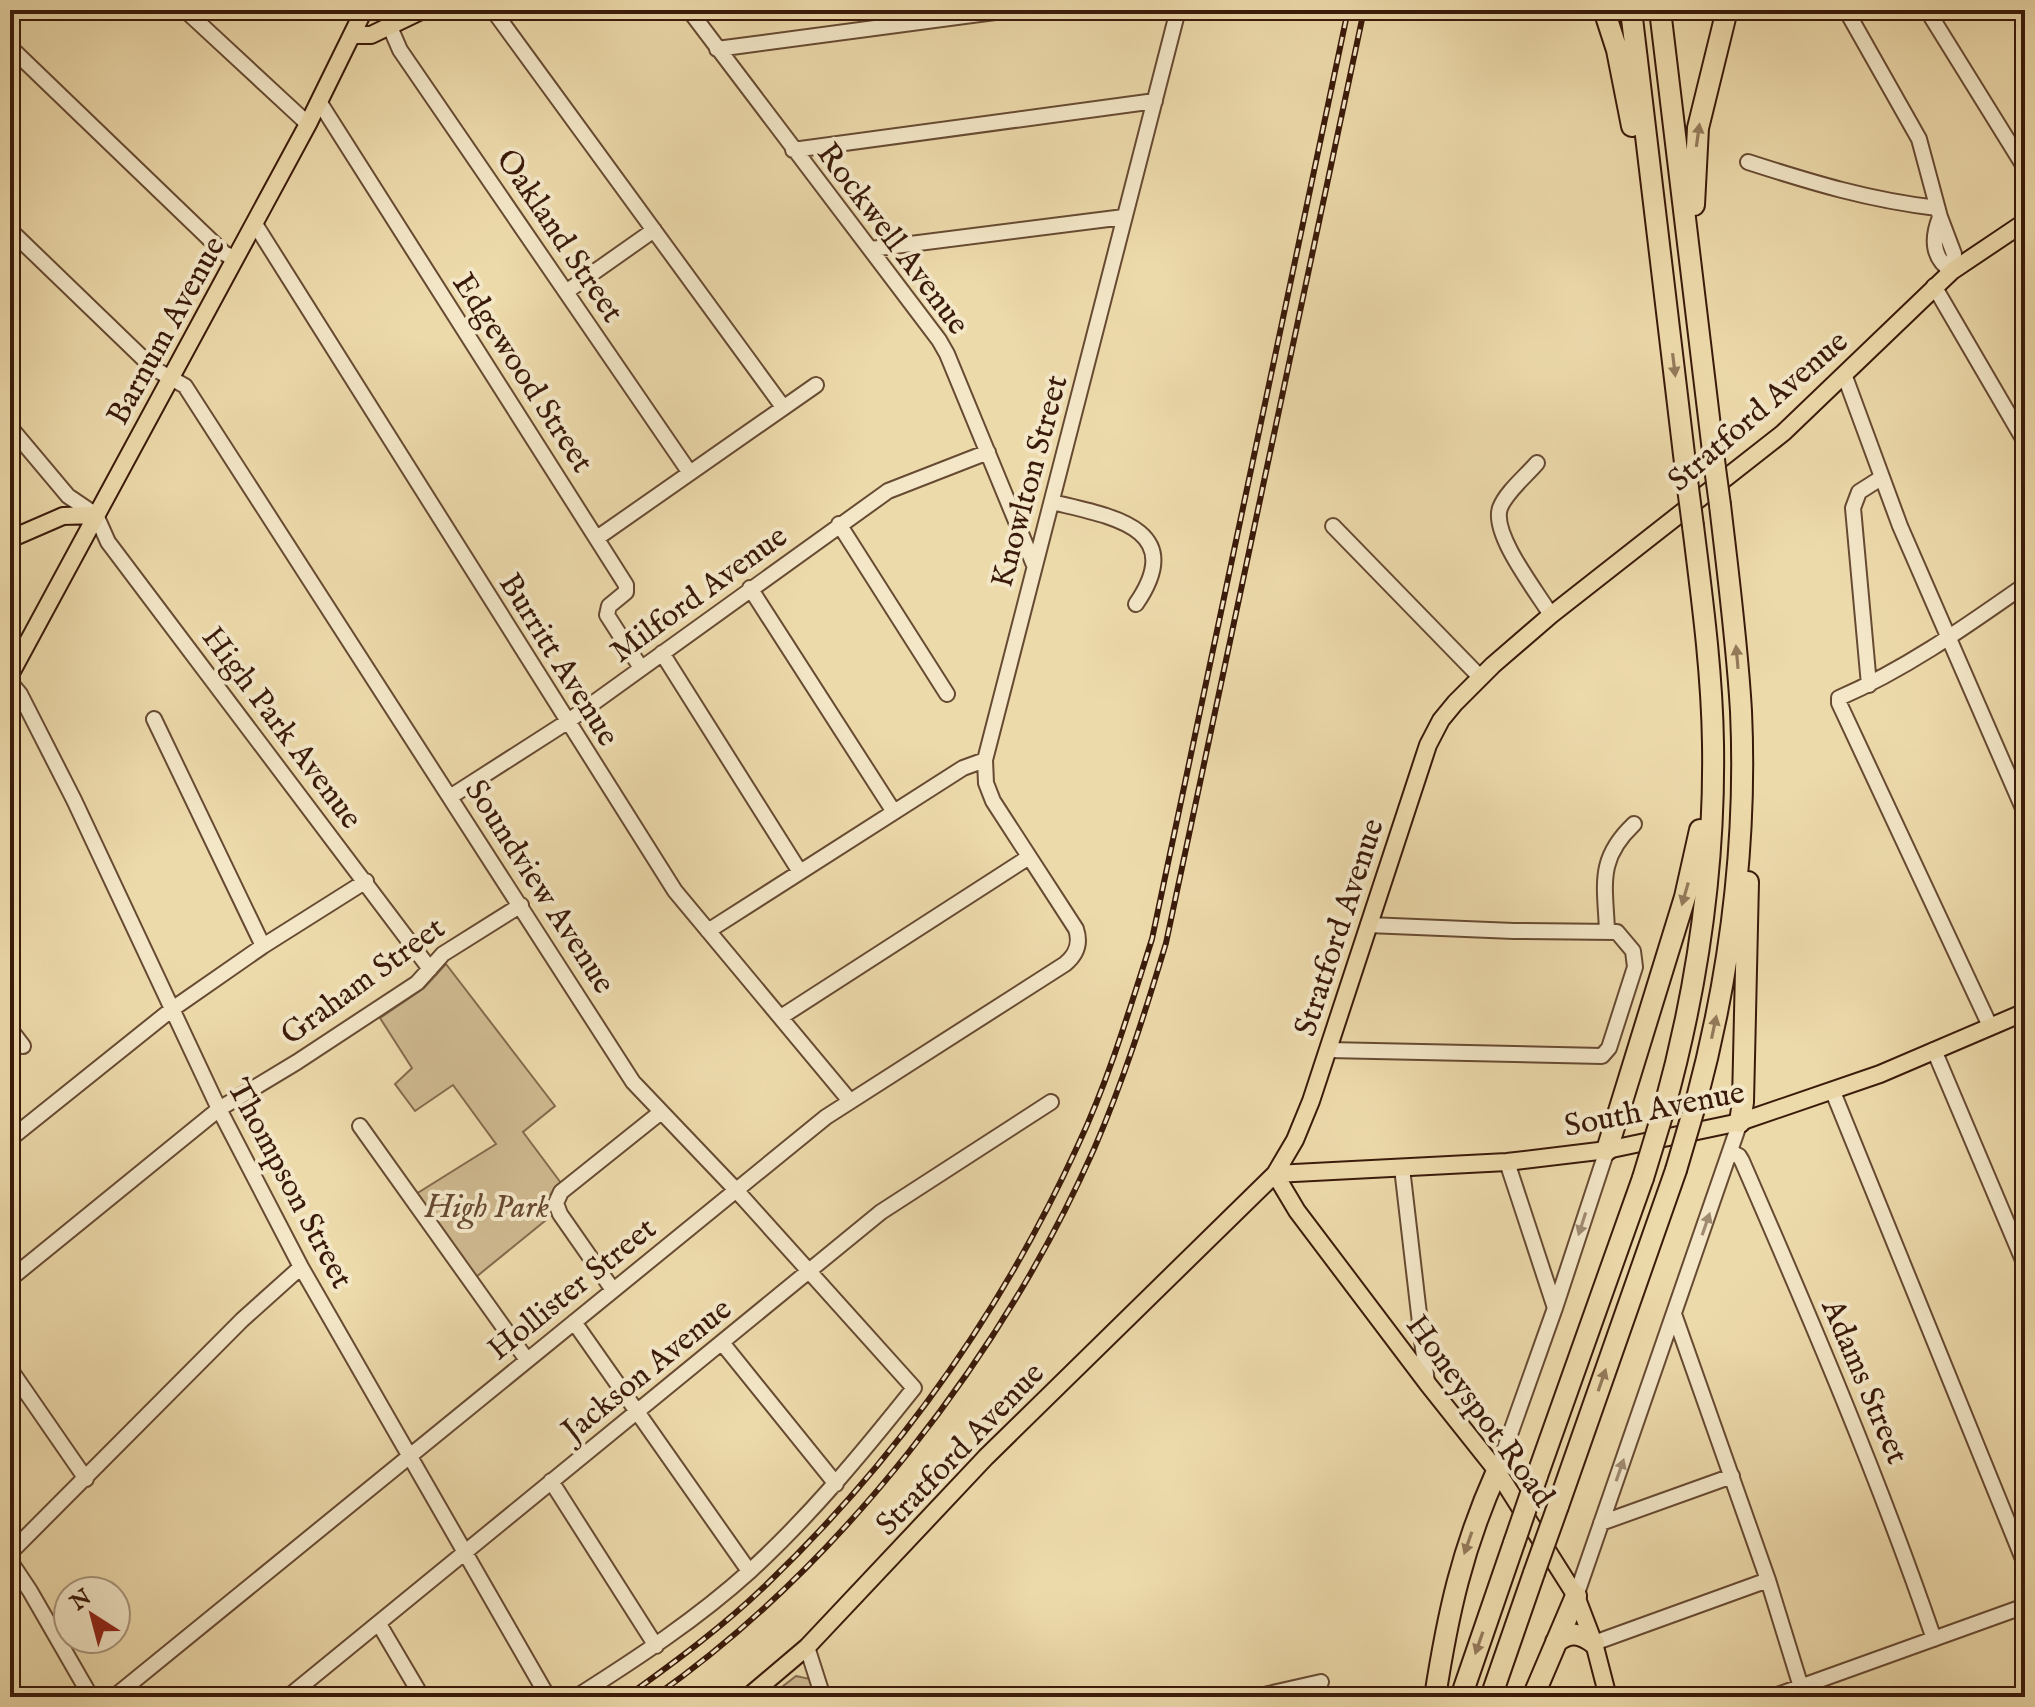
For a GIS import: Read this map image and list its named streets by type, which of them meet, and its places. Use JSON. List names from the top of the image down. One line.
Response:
{"streets":{"main road":["Barnum Avenue","Stratford Avenue","South Avenue","Honeyspot Road"],"street":["Oakland Street","Rockwell Avenue","Edgewood Street","Knowlton Street","Milford Avenue","Burritt Avenue","High Park Avenue","Soundview Avenue","Graham Street","Thompson Street","Hollister Street","Jackson Avenue","Adams Street"]},"crossings":[["Rockwell Avenue","Knowlton Street"],["Rockwell Avenue","Milford Avenue"],["Barnum Avenue","Edgewood Street"],["Barnum Avenue","Burritt Avenue"],["Barnum Avenue","High Park Avenue"],["Barnum Avenue","Soundview Avenue"],["Edgewood Street","Milford Avenue"],["Stratford Avenue","South Avenue"],["Stratford Avenue","Honeyspot Road"],["Knowlton Street","Hollister Street"],["Milford Avenue","Burritt Avenue"],["Milford Avenue","Soundview Avenue"],["Burritt Avenue","Hollister Street"],["High Park Avenue","Graham Street"],["Soundview Avenue","Graham Street"],["Soundview Avenue","Hollister Street"],["Soundview Avenue","Jackson Avenue"],["Graham Street","Thompson Street"],["South Avenue","Honeyspot Road"],["Thompson Street","Hollister Street"],["Thompson Street","Jackson Avenue"]],"parks":["High Park"],"north":"top left"}
